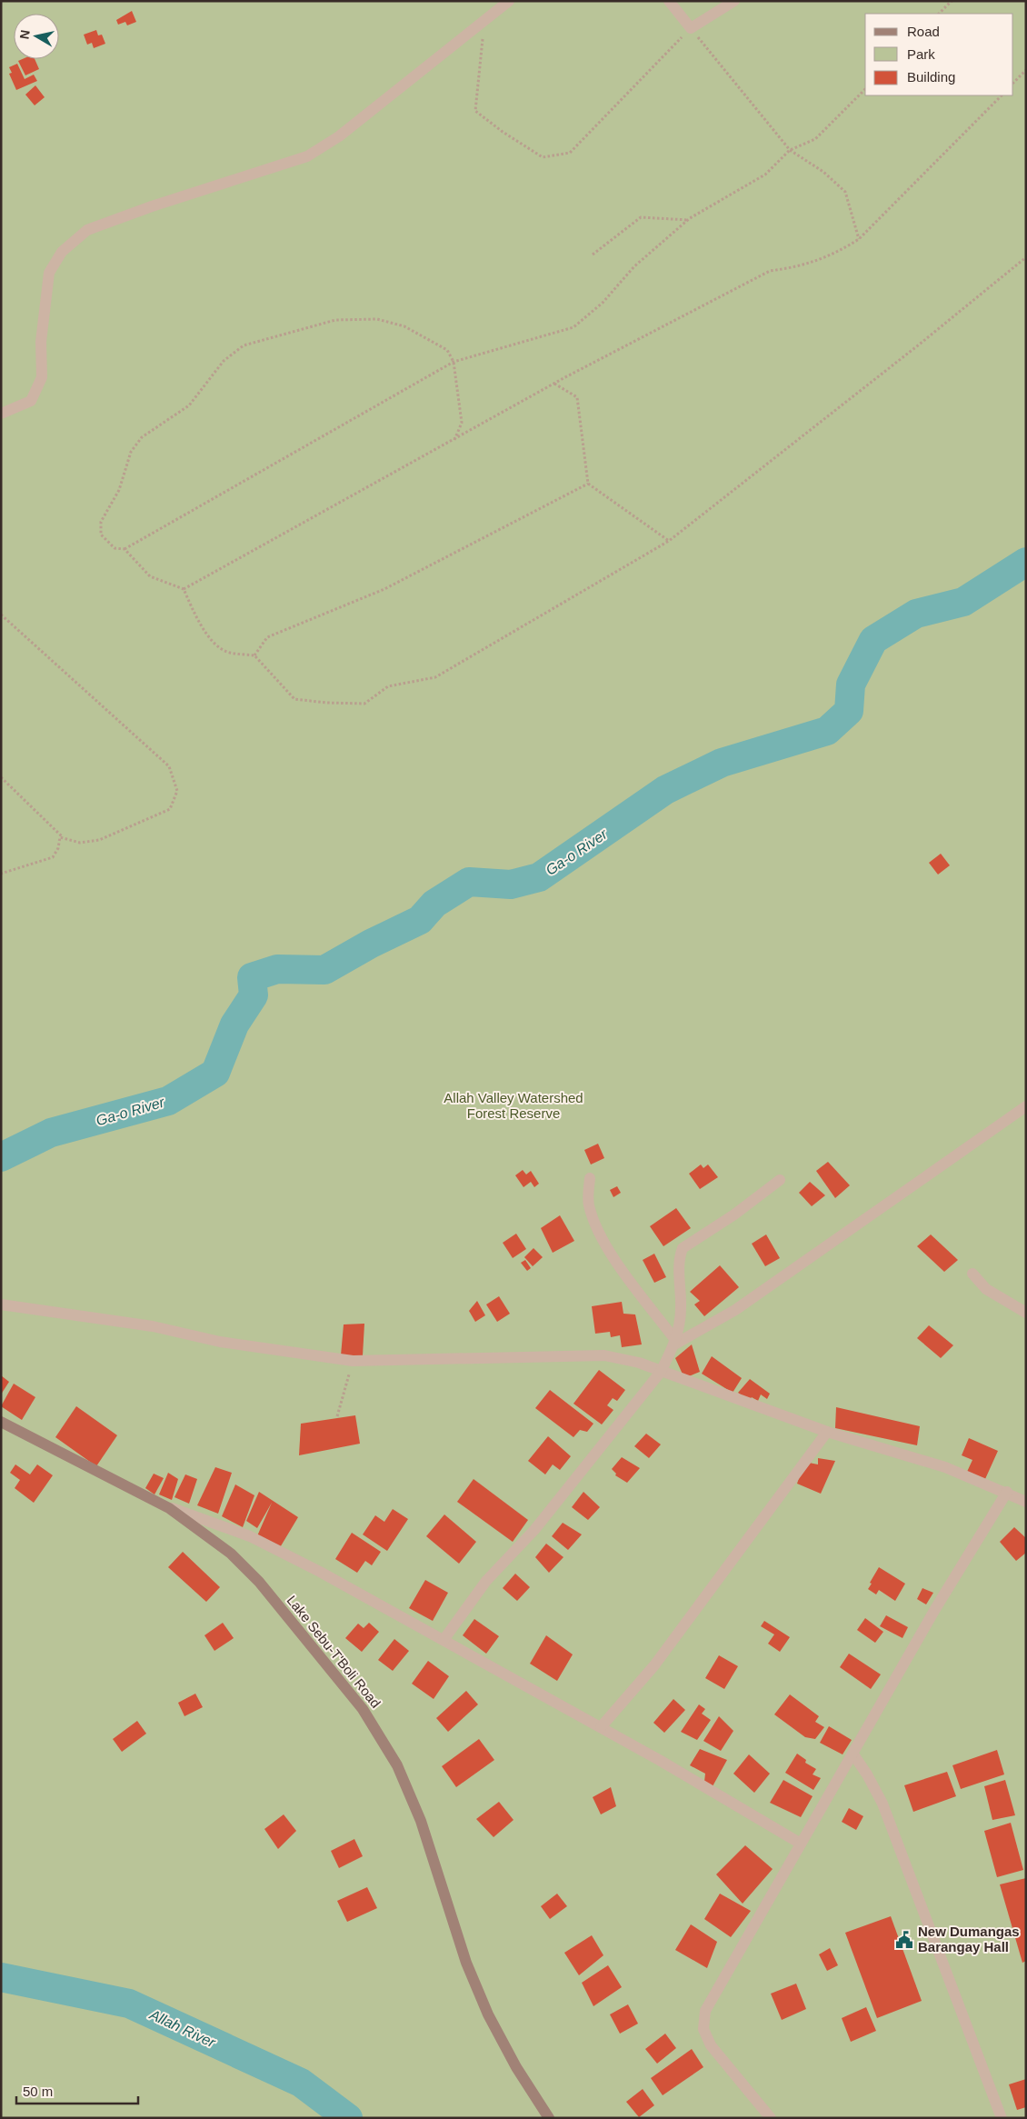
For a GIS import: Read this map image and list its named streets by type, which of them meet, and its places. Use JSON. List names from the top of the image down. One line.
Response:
{"streets":{"main road":["Lake Sebu-T'Boli Road"]},"water":["Ga-o River","Allah River"],"parks":["Allah Valley Watershed Forest Reserve"],"places":{"public building":["New Dumangas Barangay Hall"]},"legend":["Road","Park","Building"],"scale_bar":"50 m","north":"left"}
